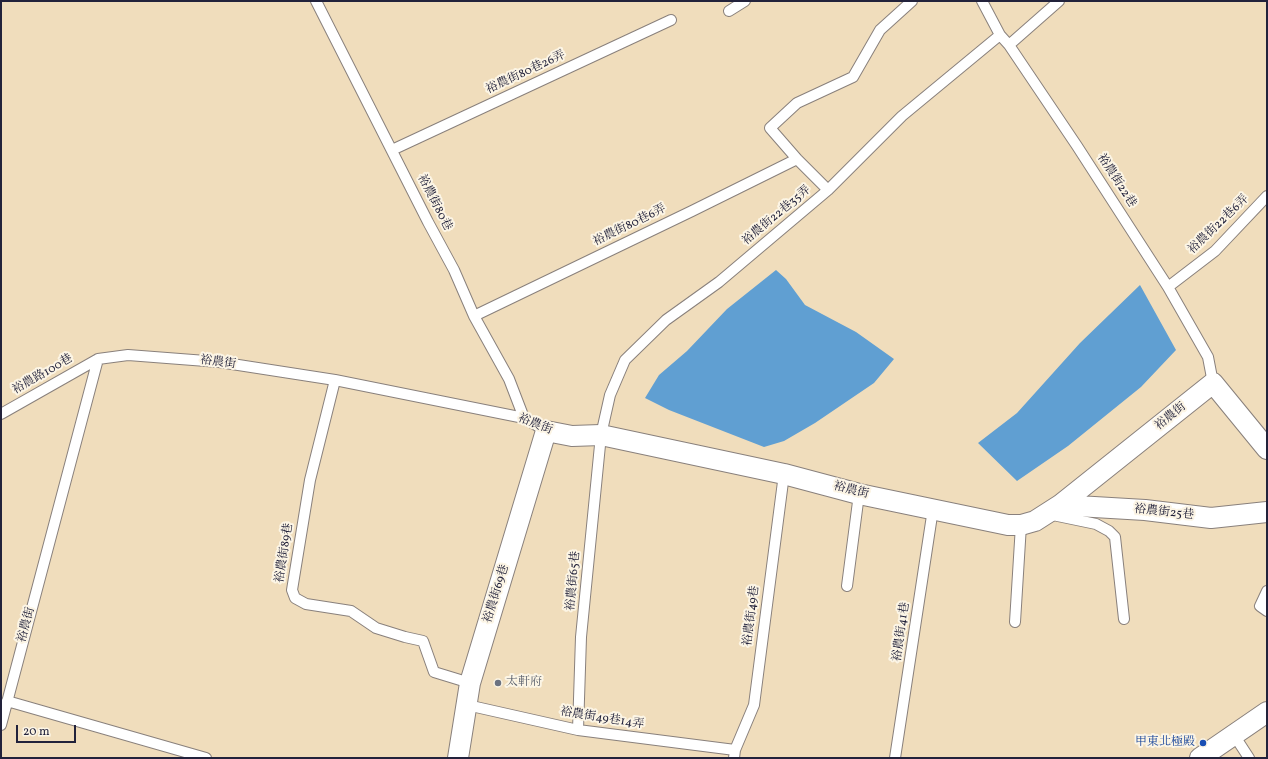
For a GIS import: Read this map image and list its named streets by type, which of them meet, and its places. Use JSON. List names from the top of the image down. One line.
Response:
{"streets":{"street":["裕農街","裕農街25巷","裕農街69巷"],"lane":["裕農街80巷26弄","裕農街22巷","裕農街80巷","裕農街22巷35弄","裕農街22巷6弄","裕農街80巷6弄","裕農路100巷","裕農街89巷","裕農街65巷","裕農街49巷","裕農街41巷","裕農街49巷14弄"]},"crossings":[["裕農街80巷26弄","裕農街80巷"],["裕農街22巷","裕農街22巷35弄"],["裕農街22巷","裕農街22巷6弄"],["裕農街22巷","裕農街"],["裕農街80巷","裕農街80巷6弄"],["裕農街80巷","裕農街"],["裕農街22巷35弄","裕農街"],["裕農街22巷35弄","裕農街65巷"],["裕農街","裕農路100巷"],["裕農街","裕農街25巷"],["裕農街","裕農街89巷"],["裕農街","裕農街65巷"],["裕農街","裕農街69巷"],["裕農街","裕農街49巷"],["裕農街","裕農街41巷"],["裕農街89巷","裕農街69巷"],["裕農街65巷","裕農街49巷14弄"],["裕農街69巷","裕農街49巷14弄"],["裕農街49巷","裕農街49巷14弄"]],"places":["太軒府","甲東北極殿"],"scale_bar":"20 m"}
